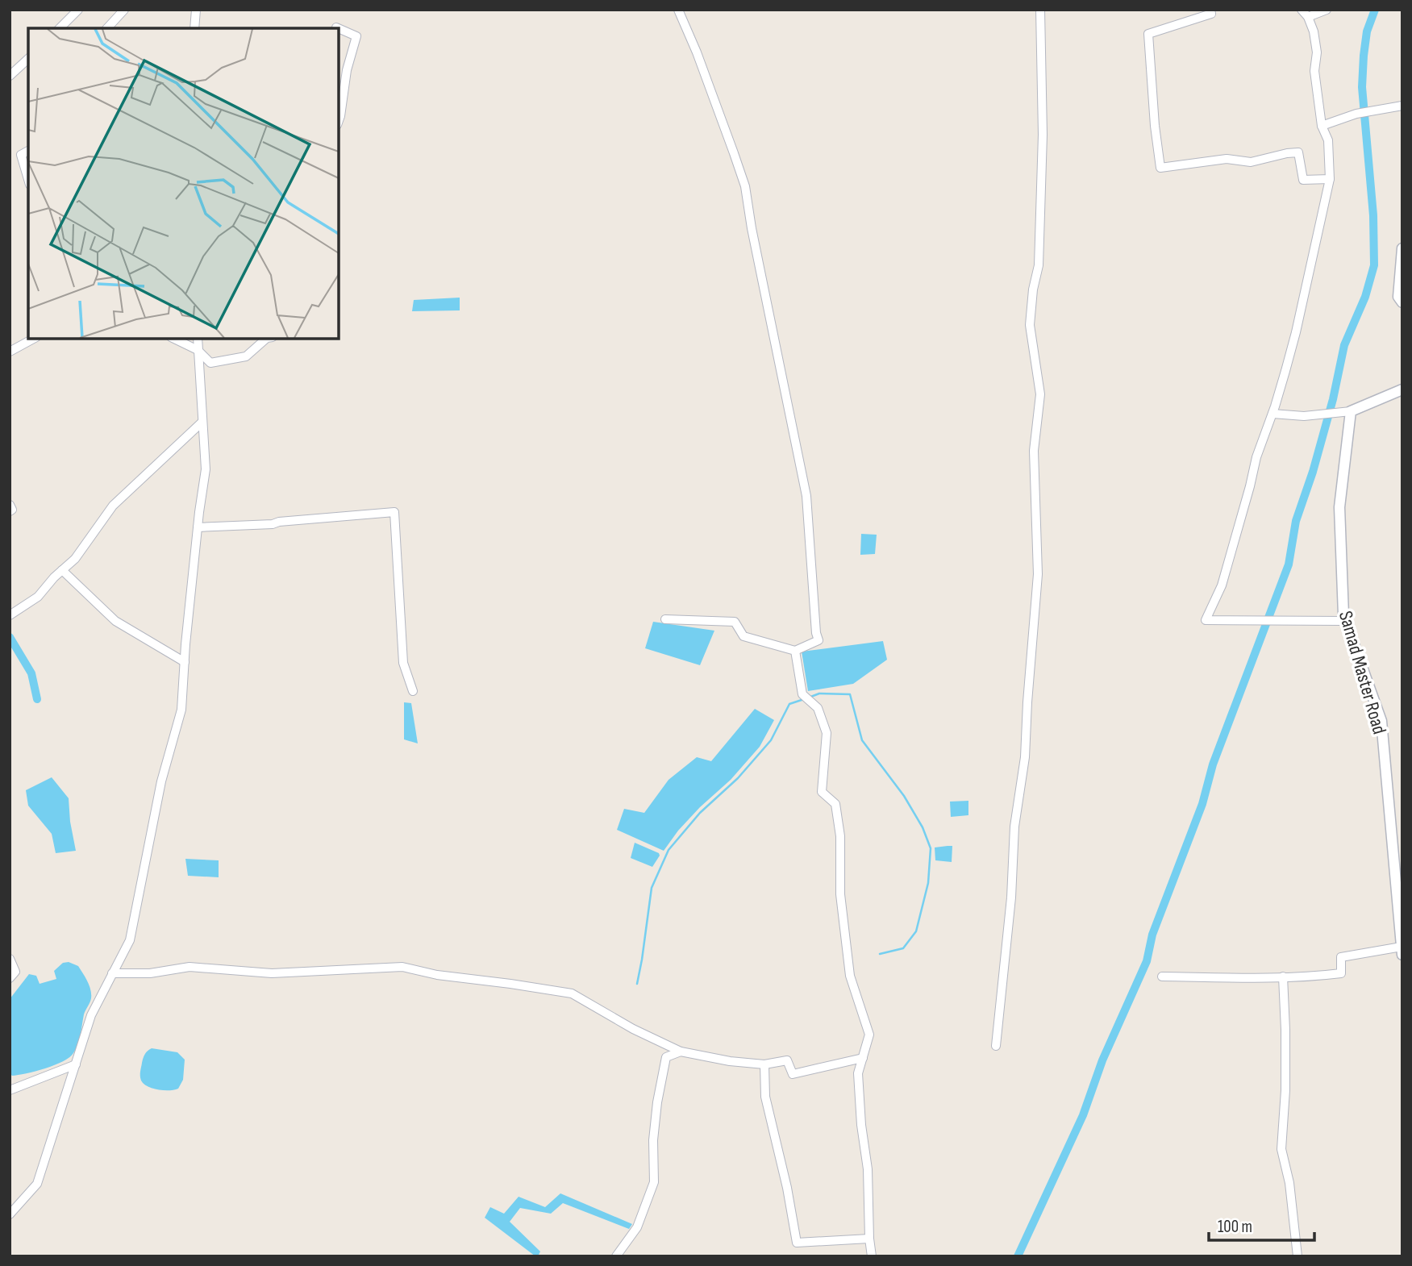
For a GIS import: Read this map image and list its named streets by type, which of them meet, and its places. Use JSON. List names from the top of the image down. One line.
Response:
{"streets":{"street":["Samad Master Road"]},"scale_bar":"100 m"}
